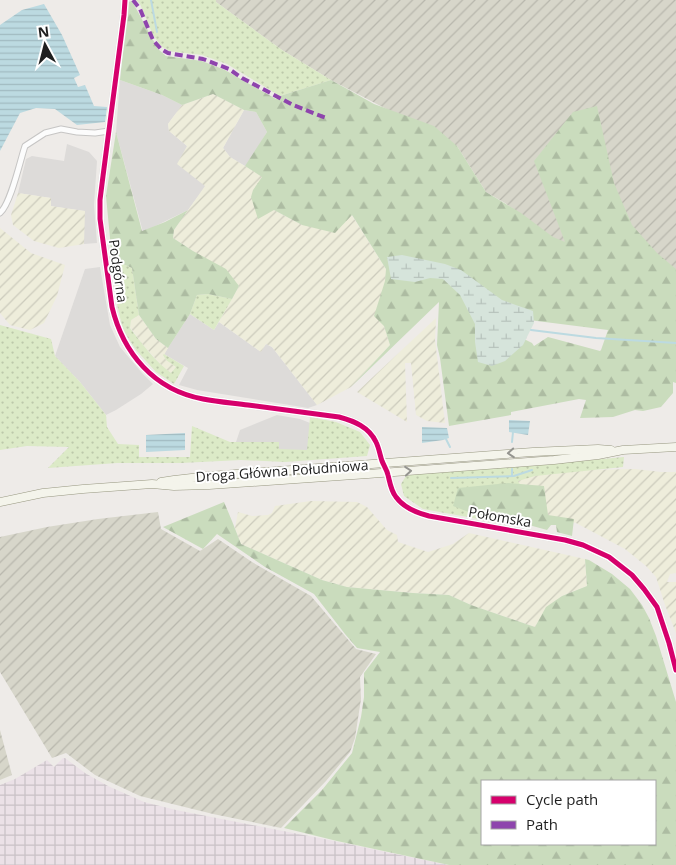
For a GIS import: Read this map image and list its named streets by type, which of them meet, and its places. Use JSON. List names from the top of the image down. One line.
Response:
{"streets":{"main road":["Droga Główna Południowa"],"street":["Podgórna","Połomska"]},"crossings":[["Podgórna","Połomska"],["Droga Główna Południowa","Połomska"]],"legend":["Cycle path","Path"],"north":"top"}
